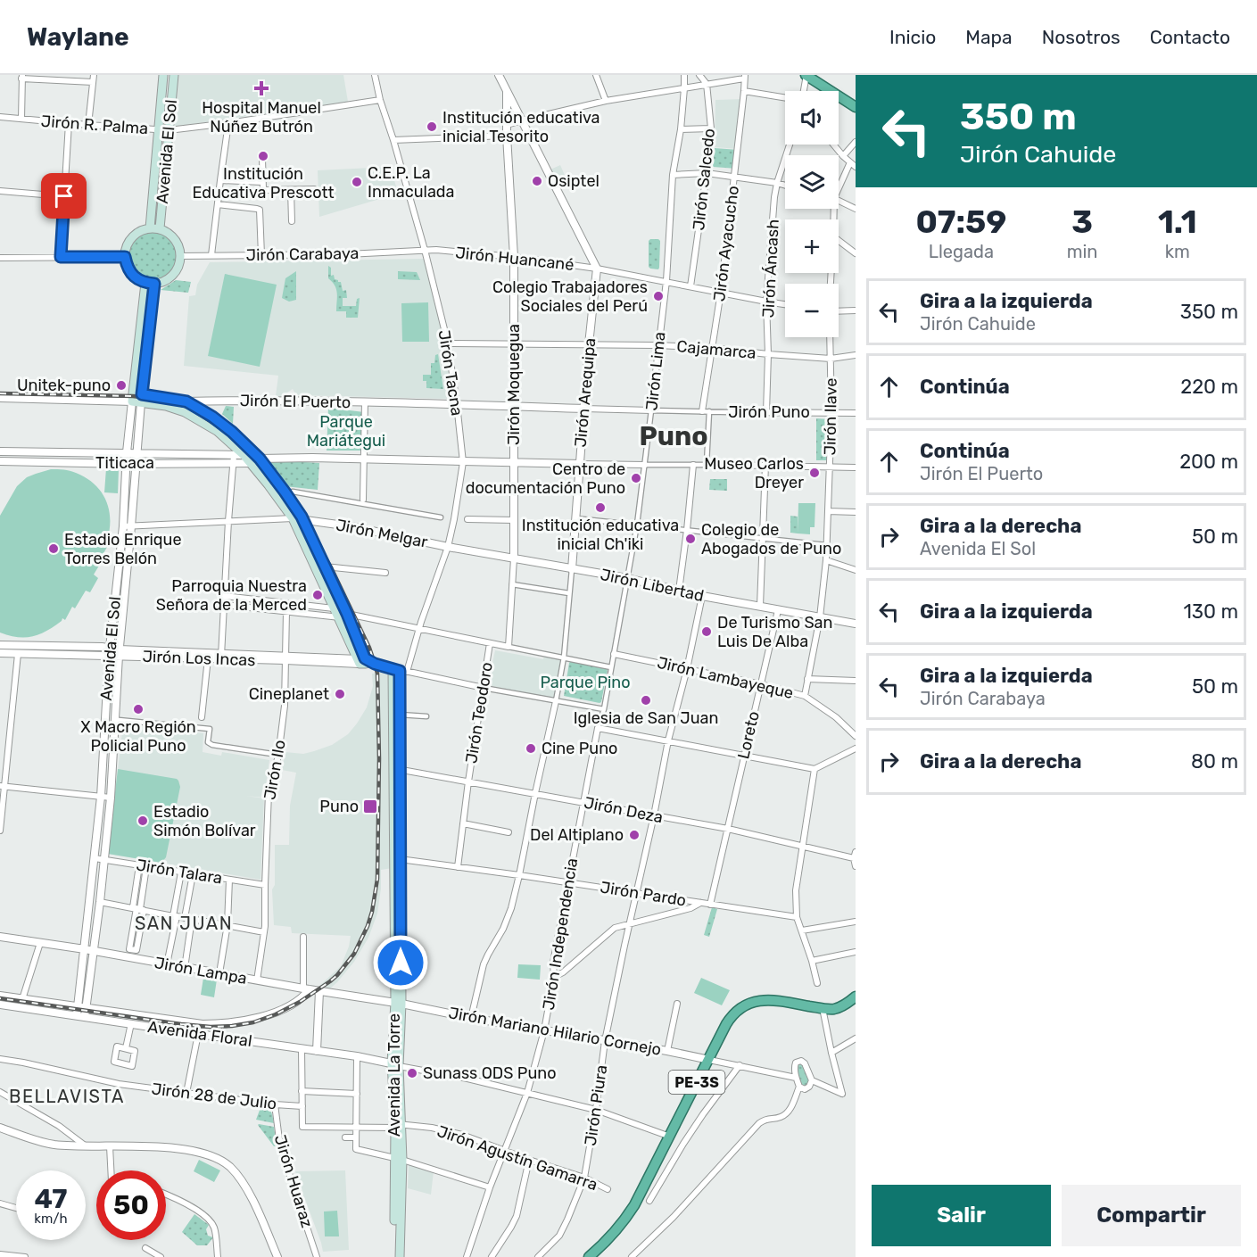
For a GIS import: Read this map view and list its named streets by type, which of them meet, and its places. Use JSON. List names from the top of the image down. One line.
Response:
{"streets":{"highway":["PE-3S"],"main road":["Avenida El Sol","Jirón El Puerto","Avenida La Torre"],"street":["Jirón R. Palma","Jirón Salcedo","Jirón Ayacucho","Jirón Carabaya","Jirón Huancané","Jirón Áncash","Cajamarca","Jirón Lima","Jirón Tacna","Jirón Moquegua","Jirón Arequipa","Jirón Puno","Jirón Ilave","Titicaca","Jirón Melgar","Jirón Libertad","Jirón Los Incas","Jirón Lambayeque","Jirón Teodoro","Loreto","Jirón Ilo","Jirón Deza","Jirón Talara","Jirón Pardo","Jirón Independencia","Jirón Lampa","Jirón Mariano Hilario Cornejo","Avenida Floral","Jirón 28 de Julio","Jirón Piura","Jirón Agustín Gamarra","Jirón Huaraz"]},"crossings":[["Jirón R. Palma","Avenida El Sol"],["Jirón R. Palma","Jirón Tacna"],["Avenida El Sol","Jirón Carabaya"],["Avenida El Sol","Jirón El Puerto"],["Avenida El Sol","Titicaca"],["Avenida El Sol","Jirón Melgar"],["Avenida El Sol","Jirón Los Incas"],["Avenida El Sol","Jirón Talara"],["Avenida El Sol","Jirón Lampa"],["Avenida El Sol","Avenida Floral"],["Jirón Salcedo","Jirón Huancané"],["Jirón Ayacucho","Jirón Huancané"],["Jirón Ayacucho","Cajamarca"],["Jirón Ayacucho","Jirón Puno"],["Jirón Carabaya","Jirón Huancané"],["Jirón Carabaya","Jirón Tacna"],["Jirón Huancané","Jirón Áncash"],["Jirón Huancané","Jirón Lima"],["Jirón Huancané","Jirón Tacna"],["Jirón Huancané","Jirón Moquegua"],["Jirón Huancané","Jirón Arequipa"],["Jirón Áncash","Cajamarca"],["Jirón Áncash","Jirón Puno"],["Cajamarca","Jirón Lima"],["Cajamarca","Jirón Tacna"],["Cajamarca","Jirón Moquegua"],["Cajamarca","Jirón Arequipa"],["Cajamarca","Jirón Ilave"],["Jirón Lima","Jirón Puno"],["Jirón Lima","Jirón Libertad"],["Jirón Lima","Jirón Lambayeque"],["Jirón Lima","Jirón Independencia"],["Jirón Tacna","Jirón El Puerto"],["Jirón Tacna","Jirón Puno"],["Jirón Tacna","Jirón Melgar"],["Jirón Tacna","Jirón Libertad"],["Jirón Tacna","Avenida La Torre"],["Jirón Moquegua","Jirón Puno"],["Jirón Moquegua","Jirón Libertad"],["Jirón Arequipa","Jirón Puno"],["Jirón Arequipa","Jirón Libertad"],["Jirón El Puerto","Jirón Puno"],["Jirón Puno","Jirón Ilave"],["Jirón Ilave","Jirón Libertad"],["Jirón Ilave","Jirón Lambayeque"],["Jirón Melgar","Jirón Libertad"],["Jirón Libertad","Loreto"],["Jirón Libertad","Jirón Piura"],["Jirón Los Incas","Jirón Ilo"],["Jirón Lambayeque","Loreto"],["Jirón Lambayeque","Jirón Piura"],["Jirón Teodoro","Jirón Deza"],["Jirón Teodoro","Jirón Pardo"],["Loreto","Jirón Deza"],["Loreto","Jirón Pardo"],["Jirón Ilo","Jirón Talara"],["Jirón Ilo","Jirón Lampa"],["Jirón Deza","Jirón Independencia"],["Jirón Deza","Avenida La Torre"],["Jirón Deza","Jirón Piura"],["Jirón Pardo","Jirón Independencia"],["Jirón Pardo","Avenida La Torre"],["Jirón Pardo","Jirón Piura"],["Jirón Independencia","Jirón Mariano Hilario Cornejo"],["Jirón Independencia","Jirón Agustín Gamarra"],["Jirón Lampa","Jirón Mariano Hilario Cornejo"],["Jirón Lampa","Avenida Floral"],["Jirón Lampa","Avenida La Torre"],["Jirón Mariano Hilario Cornejo","Avenida La Torre"],["Jirón Mariano Hilario Cornejo","PE-3S"],["Jirón Mariano Hilario Cornejo","Jirón Piura"],["Avenida Floral","Avenida La Torre"],["Avenida La Torre","Jirón Agustín Gamarra"],["Jirón 28 de Julio","Jirón Huaraz"],["Jirón Piura","Jirón Agustín Gamarra"]],"districts":["Puno","SAN JUAN","BELLAVISTA"],"parks":["Parque Mariátegui","Parque Pino"],"places":{"health":["Hospital Manuel Núñez Butrón"],"other":["Institución educativa inicial Tesorito","Institución Educativa Prescott","Osiptel","C.E.P. La Inmaculada","Colegio Trabajadores Sociales del Perú","Unitek-puno","Museo Carlos Dreyer","Centro de documentación Puno","Institución educativa inicial Ch'iki","Colegio de Abogados de Puno","Estadio Enrique Torres Belón","Parroquia Nuestra Señora de la Merced","De Turismo San Luis De Alba","Cineplanet","Iglesia de San Juan","X Macro Región Policial Puno","Cine Puno","Estadio Simón Bolívar","Del Altiplano","Sunass ODS Puno"],"transit":["Puno"]},"page":{"header":"Waylane","nav":["Inicio","Mapa","Nosotros","Contacto"],"turn":["350 m","Jirón Cahuide"],"map_buttons":["+","−"],"eta":["07:59","Llegada","3","min","1.1","km"],"list":[{"name":"Gira a la izquierda","note":"Jirón Cahuide","value":"350 m"},{"name":"Continúa","value":"220 m"},{"name":"Continúa","note":"Jirón El Puerto","value":"200 m"},{"name":"Gira a la derecha","note":"Avenida El Sol","value":"50 m"},{"name":"Gira a la izquierda","value":"130 m"},{"name":"Gira a la izquierda","note":"Jirón Carabaya","value":"50 m"},{"name":"Gira a la derecha","value":"80 m"}],"speed":"47 km/h","limit":"50","buttons":["Salir","Compartir"]}}
